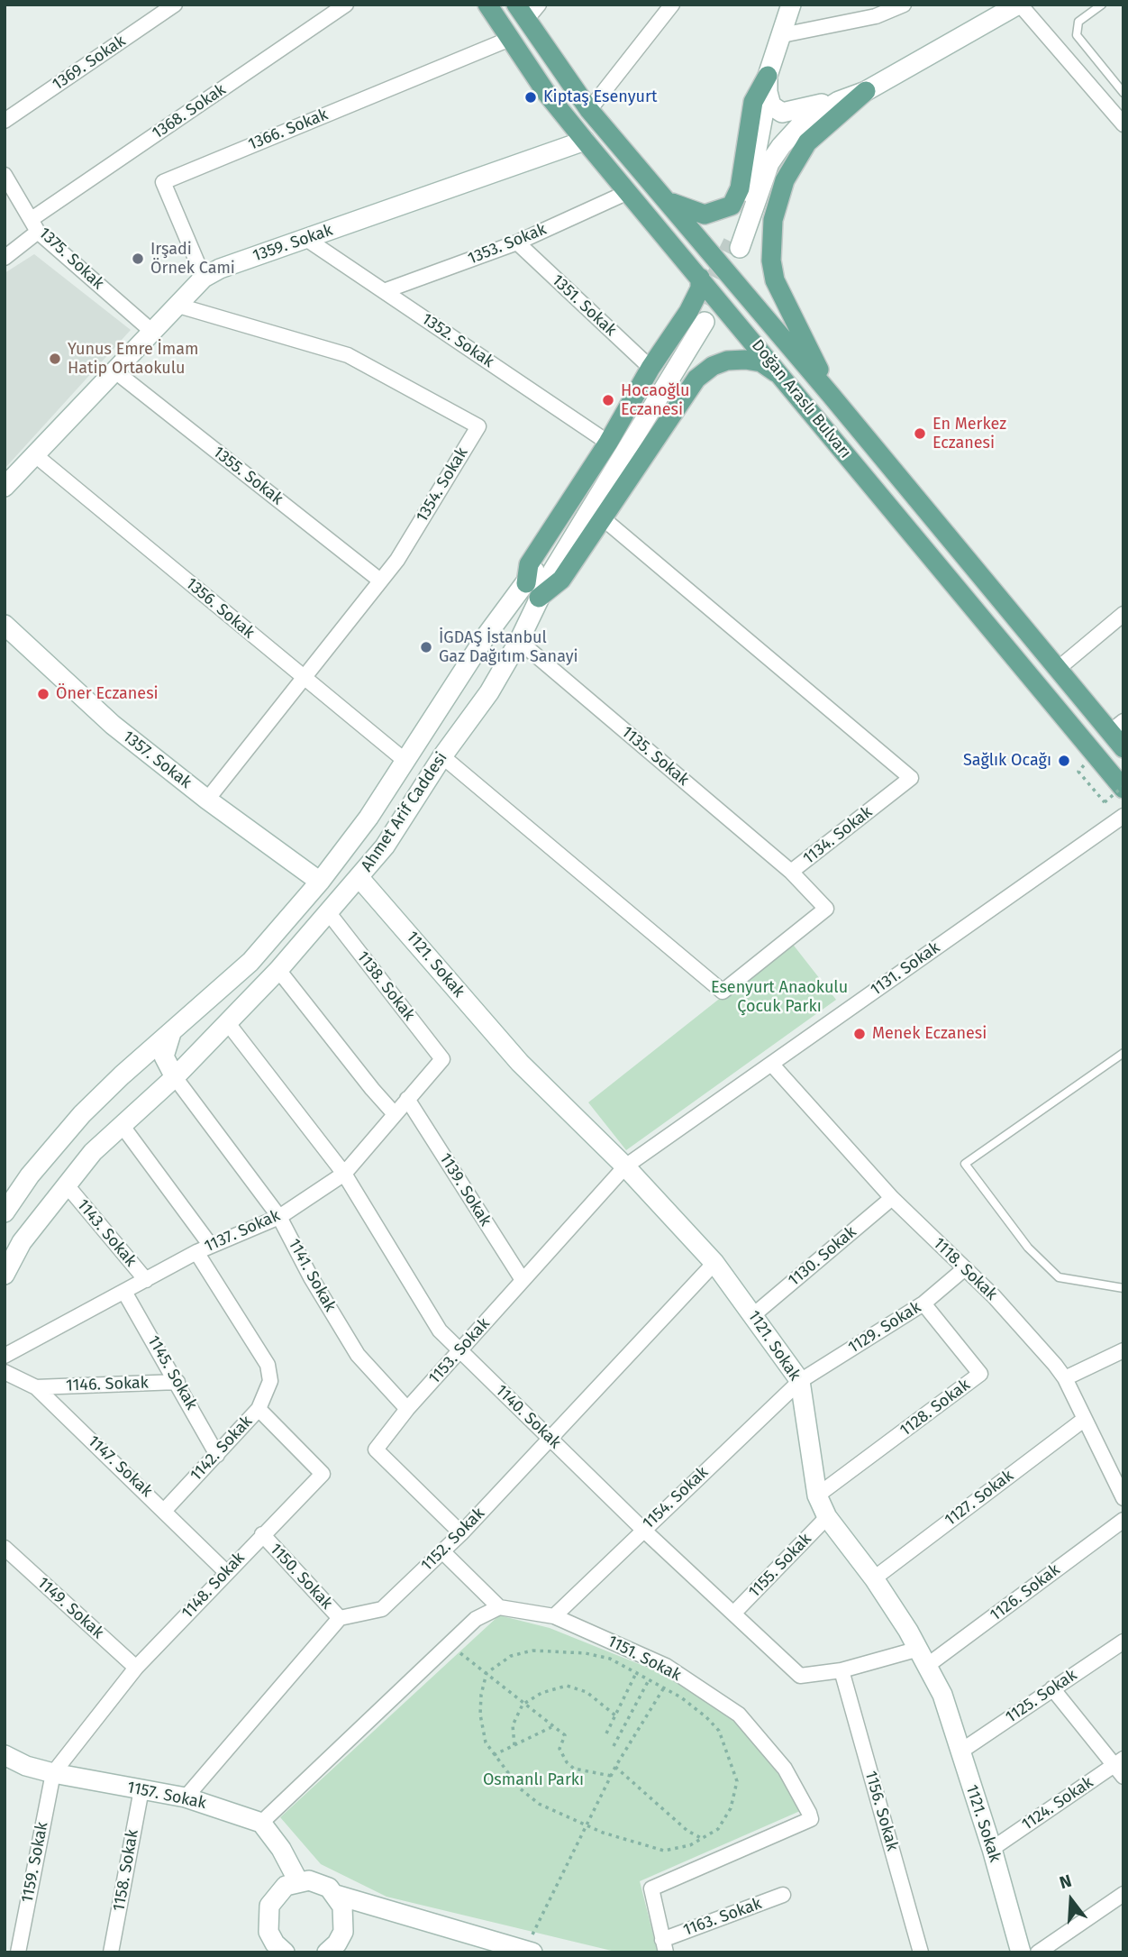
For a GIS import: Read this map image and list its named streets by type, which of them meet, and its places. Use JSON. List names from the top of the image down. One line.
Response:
{"streets":{"main road":["Doğan Araslı Bulvarı"],"street":["1369. Sokak","1368. Sokak","1366. Sokak","1359. Sokak","1353. Sokak","1375. Sokak","1351. Sokak","1352. Sokak","1355. Sokak","1354. Sokak","1356. Sokak","1135. Sokak","1357. Sokak","Ahmet Arif Caddesi","1134. Sokak","1121. Sokak","1131. Sokak","1138. Sokak","1139. Sokak","1137. Sokak","1143. Sokak","1130. Sokak","1118. Sokak","1141. Sokak","1129. Sokak","1153. Sokak","1145. Sokak","1146. Sokak","1128. Sokak","1140. Sokak","1142. Sokak","1147. Sokak","1154. Sokak","1127. Sokak","1152. Sokak","1155. Sokak","1150. Sokak","1148. Sokak","1126. Sokak","1149. Sokak","1151. Sokak","1125. Sokak","1157. Sokak","1124. Sokak","1156. Sokak","1159. Sokak","1158. Sokak","1163. Sokak"]},"crossings":[["1368. Sokak","1375. Sokak"],["1366. Sokak","1359. Sokak"],["1366. Sokak","Doğan Araslı Bulvarı"],["1359. Sokak","1375. Sokak"],["1359. Sokak","1352. Sokak"],["1359. Sokak","Doğan Araslı Bulvarı"],["1359. Sokak","1355. Sokak"],["1359. Sokak","1354. Sokak"],["1359. Sokak","1356. Sokak"],["1353. Sokak","1351. Sokak"],["1353. Sokak","1352. Sokak"],["1353. Sokak","Doğan Araslı Bulvarı"],["1355. Sokak","1354. Sokak"],["1354. Sokak","1356. Sokak"],["1354. Sokak","1357. Sokak"],["1356. Sokak","Ahmet Arif Caddesi"],["1135. Sokak","Ahmet Arif Caddesi"],["1135. Sokak","1134. Sokak"],["1357. Sokak","Ahmet Arif Caddesi"],["Ahmet Arif Caddesi","1134. Sokak"],["Ahmet Arif Caddesi","1121. Sokak"],["Ahmet Arif Caddesi","1138. Sokak"],["Ahmet Arif Caddesi","1143. Sokak"],["Ahmet Arif Caddesi","1141. Sokak"],["Ahmet Arif Caddesi","1140. Sokak"],["1121. Sokak","1131. Sokak"],["1121. Sokak","1130. Sokak"],["1121. Sokak","1129. Sokak"],["1121. Sokak","1153. Sokak"],["1121. Sokak","1128. Sokak"],["1121. Sokak","1140. Sokak"],["1121. Sokak","1154. Sokak"],["1121. Sokak","1127. Sokak"],["1121. Sokak","1152. Sokak"],["1121. Sokak","1155. Sokak"],["1121. Sokak","1126. Sokak"],["1121. Sokak","1125. Sokak"],["1121. Sokak","1124. Sokak"],["1131. Sokak","1118. Sokak"],["1131. Sokak","1153. Sokak"],["1138. Sokak","1137. Sokak"],["1139. Sokak","1137. Sokak"],["1139. Sokak","1153. Sokak"],["1137. Sokak","1143. Sokak"],["1137. Sokak","1141. Sokak"],["1137. Sokak","1145. Sokak"],["1137. Sokak","1140. Sokak"],["1137. Sokak","1142. Sokak"],["1130. Sokak","1118. Sokak"],["1118. Sokak","1129. Sokak"],["1118. Sokak","1127. Sokak"],["1141. Sokak","1153. Sokak"],["1129. Sokak","1128. Sokak"],["1129. Sokak","1154. Sokak"],["1153. Sokak","1140. Sokak"],["1153. Sokak","1152. Sokak"],["1145. Sokak","1146. Sokak"],["1145. Sokak","1142. Sokak"],["1146. Sokak","1147. Sokak"],["1140. Sokak","1154. Sokak"],["1140. Sokak","1152. Sokak"],["1140. Sokak","1155. Sokak"],["1140. Sokak","1126. Sokak"],["1140. Sokak","1156. Sokak"],["1142. Sokak","1147. Sokak"],["1142. Sokak","1148. Sokak"],["1147. Sokak","1148. Sokak"],["1154. Sokak","1151. Sokak"],["1152. Sokak","1150. Sokak"],["1150. Sokak","1148. Sokak"],["1148. Sokak","1149. Sokak"],["1148. Sokak","1157. Sokak"],["1148. Sokak","1159. Sokak"],["1151. Sokak","1163. Sokak"],["1157. Sokak","1159. Sokak"],["1157. Sokak","1158. Sokak"]],"parks":["Esenyurt Anaokulu Çocuk Parkı","Osmanlı Parkı"],"places":["Kiptaş Esenyurt","Irşadi Örnek Cami","Yunus Emre İmam Hatip Ortaokulu","Hocaoğlu Eczanesi","En Merkez Eczanesi","İGDAŞ İstanbul Gaz Dağıtım Sanayi","Öner Eczanesi","Sağlık Ocağı","Menek Eczanesi"],"north":"top"}
